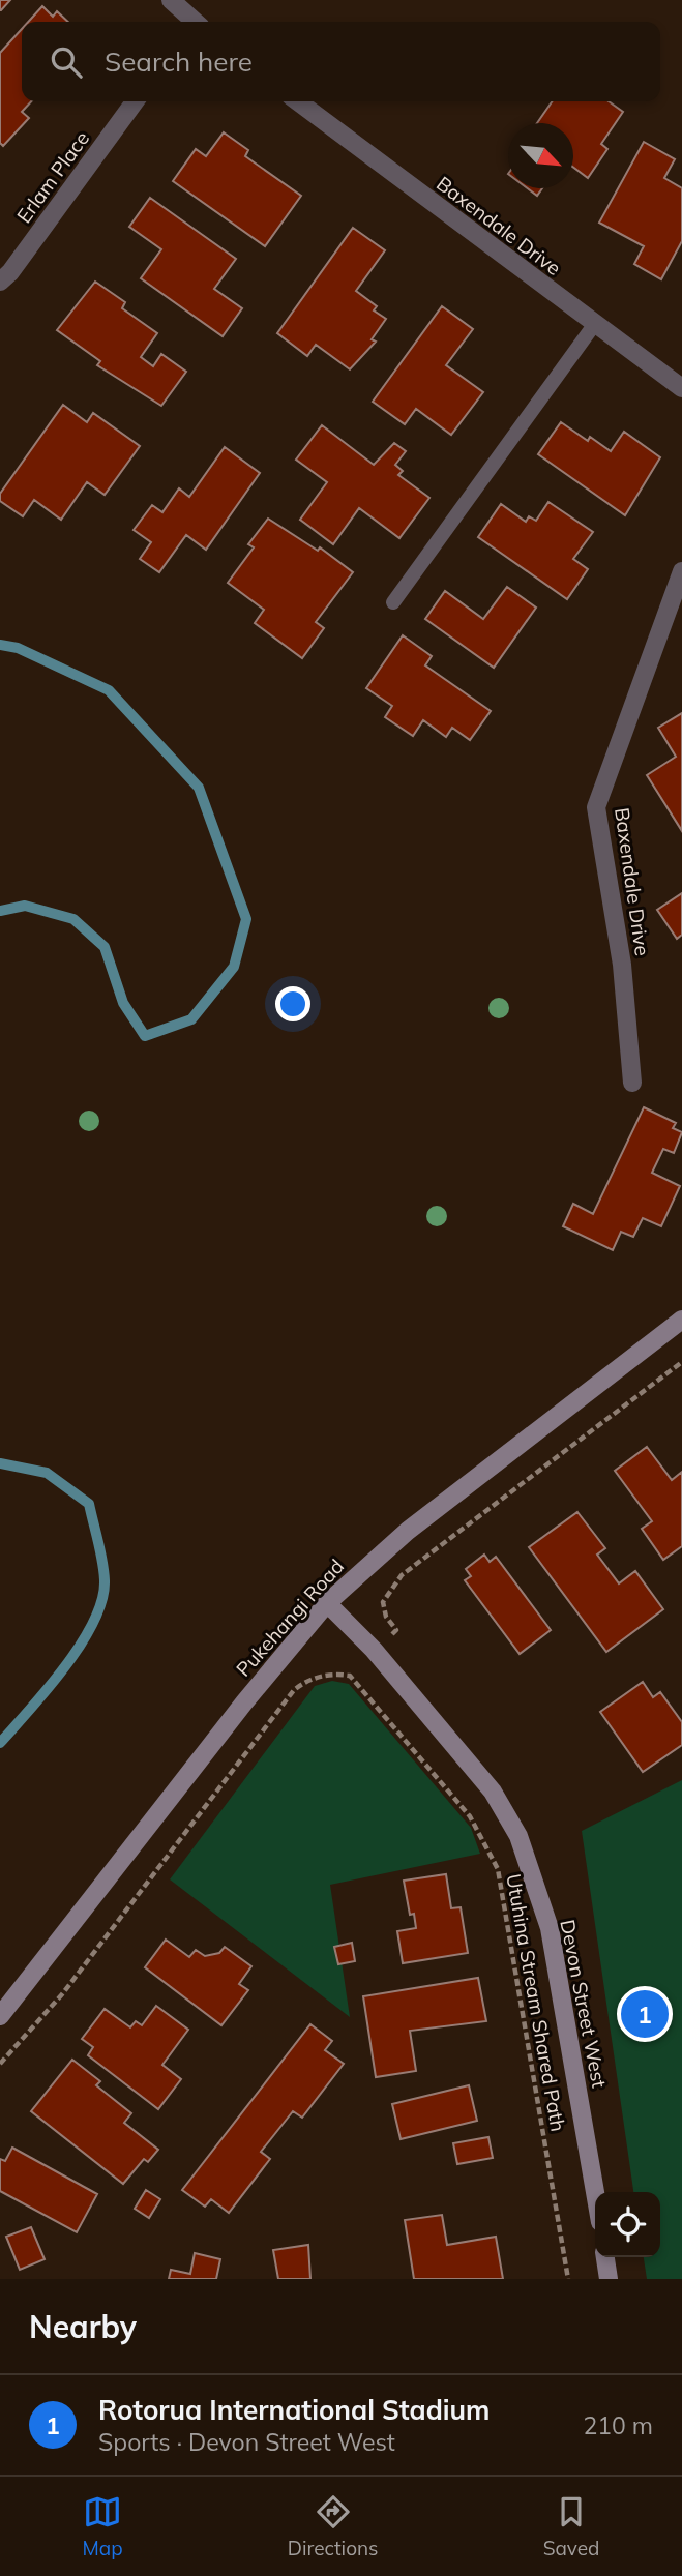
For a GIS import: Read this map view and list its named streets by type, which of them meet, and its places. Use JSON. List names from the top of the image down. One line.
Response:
{"streets":{"main road":["Pukehangi Road","Devon Street West"],"street":["Erlam Place","Baxendale Drive"],"path":["Utuhina Stream Shared Path"]},"crossings":[["Pukehangi Road","Devon Street West"]],"north":"bottom right","page":{"search":"Search here","pins":"1","heading":"Nearby","list":[{"mark":"1","name":"Rotorua International Stadium","note":"Sports · Devon Street West","value":"210 m"}],"nav":["Map","Directions","Saved"]}}
